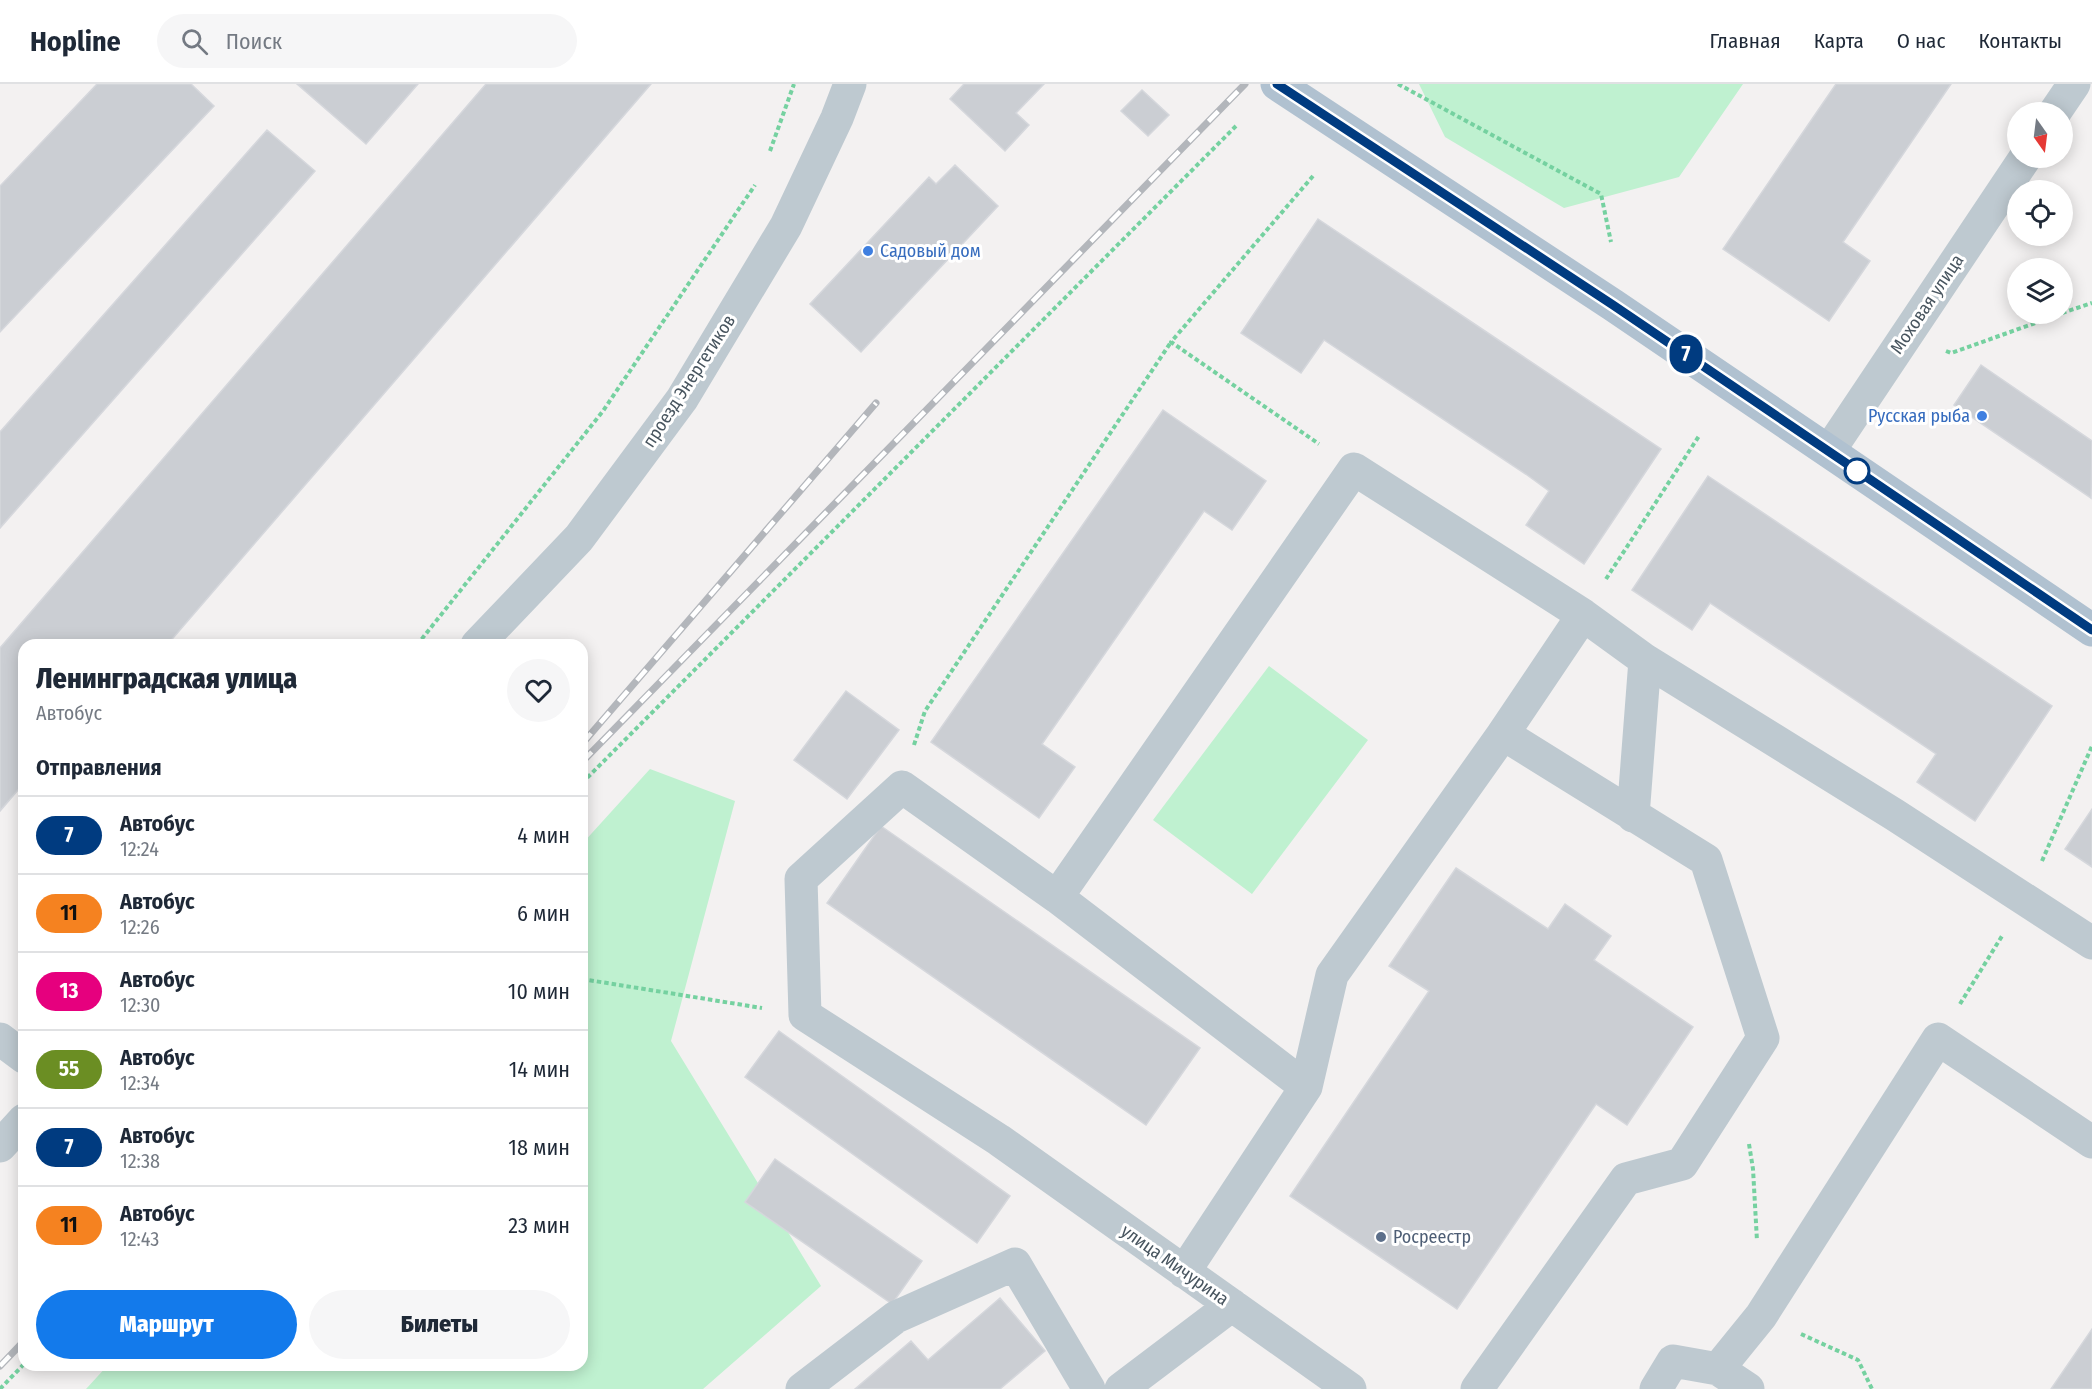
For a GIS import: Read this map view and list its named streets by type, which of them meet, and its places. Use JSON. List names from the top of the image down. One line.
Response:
{"streets":{"street":["Моховая улица","проезд Энергетиков","улица Мичурина"]},"places":["Садовый дом","Русская рыба","Росреестр"],"lines":["bus line 7"],"north":"bottom","page":{"header":"Hopline","search":"Поиск","nav":["Главная","Карта","О нас","Контакты"],"on_map":"7","heading":[["Ленинградская улица","Автобус"],"Отправления"],"list":[{"mark":"7","name":"Автобус","note":"12:24","value":"4 мин"},{"mark":"11","name":"Автобус","note":"12:26","value":"6 мин"},{"mark":"13","name":"Автобус","note":"12:30","value":"10 мин"},{"mark":"55","name":"Автобус","note":"12:34","value":"14 мин"},{"mark":"7","name":"Автобус","note":"12:38","value":"18 мин"},{"mark":"11","name":"Автобус","note":"12:43","value":"23 мин"}],"buttons":["Маршрут","Билеты"]}}
